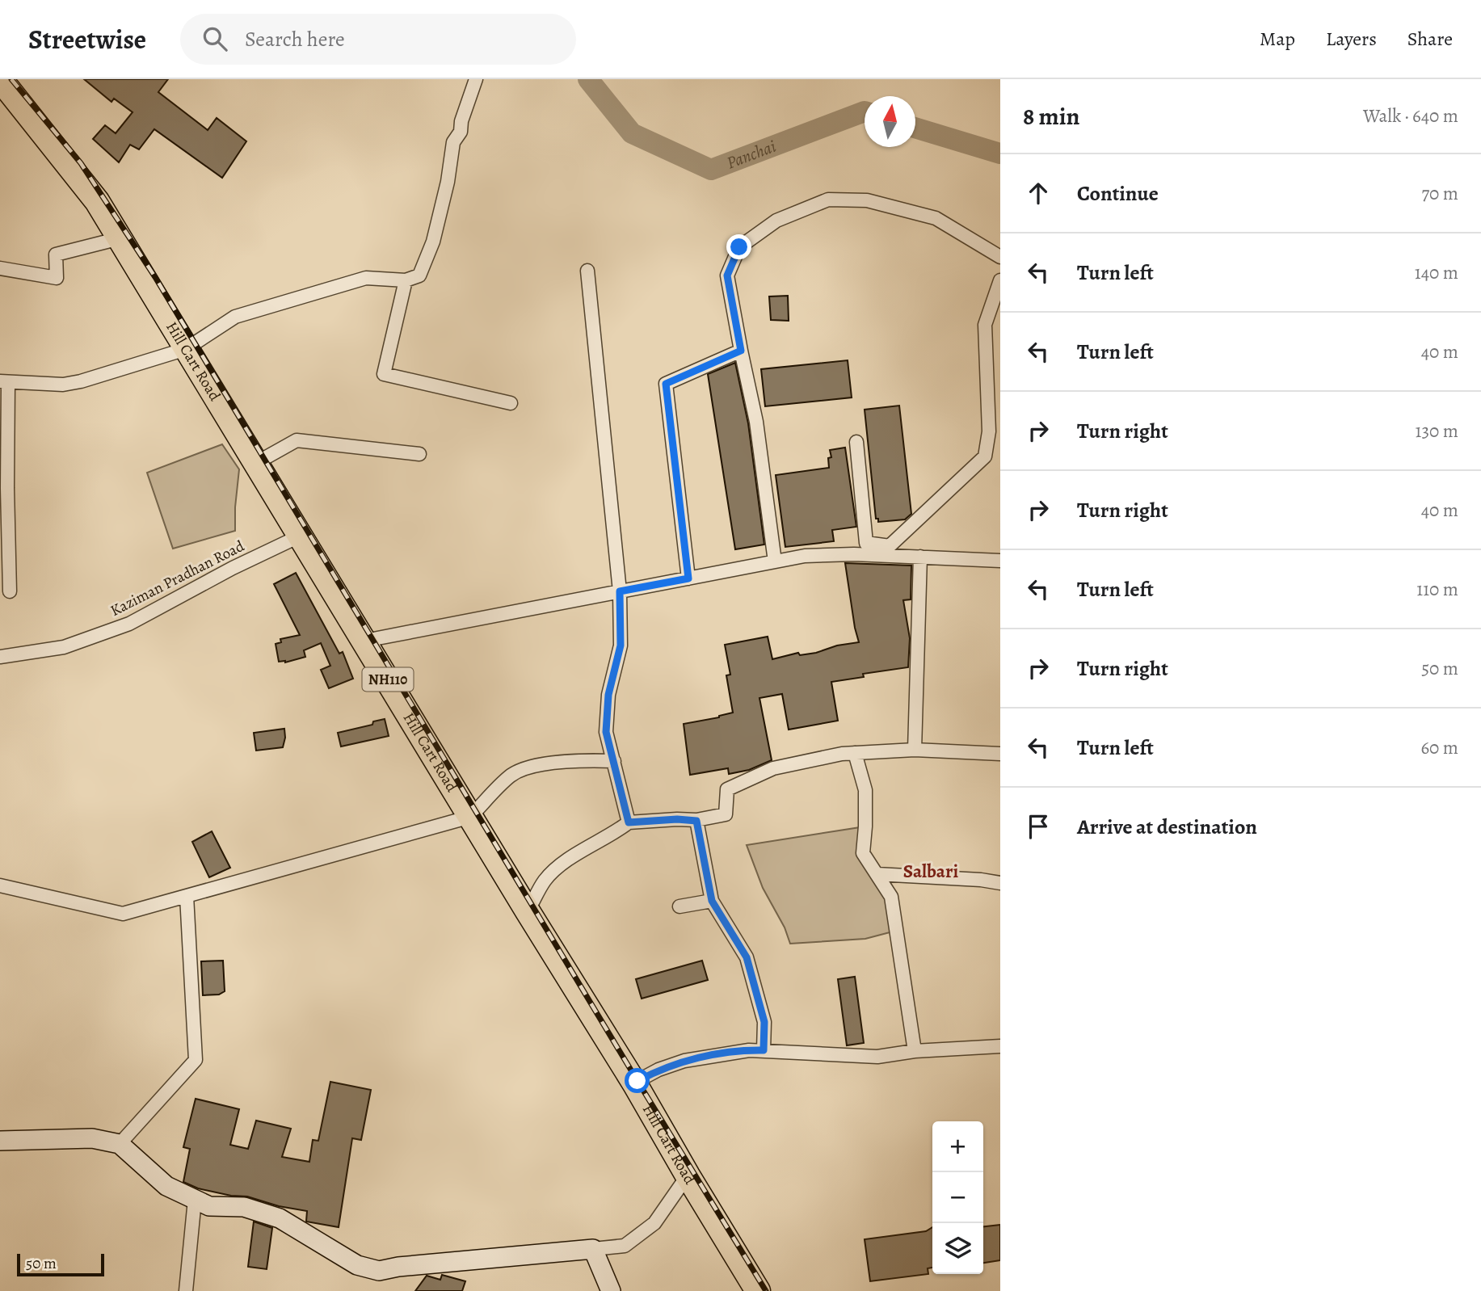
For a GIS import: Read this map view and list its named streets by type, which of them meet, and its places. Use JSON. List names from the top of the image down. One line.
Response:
{"streets":{"highway":["Hill Cart Road","NH110"],"street":["Kaziman Pradhan Road"]},"crossings":[["Hill Cart Road","Kaziman Pradhan Road"]],"districts":["Salbari"],"water":["Panchai"],"scale_bar":"50 m","north":"top","page":{"header":"Streetwise","search":"Search here","nav":["Map","Layers","Share"],"heading":["8 min","Walk · 640 m"],"list":[["Continue","70 m"],["Turn left","140 m"],["Turn left","40 m"],["Turn right","130 m"],["Turn right","40 m"],["Turn left","110 m"],["Turn right","50 m"],["Turn left","60 m"],"Arrive at destination"],"map_buttons":["+","−"],"scale":"50 m"}}
